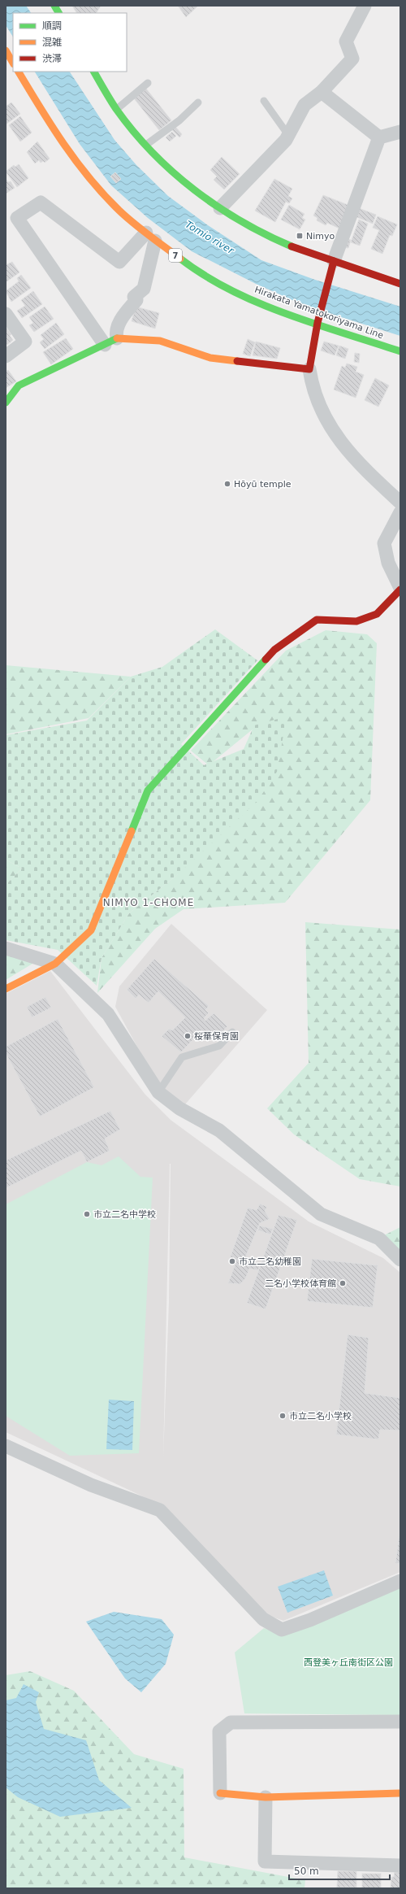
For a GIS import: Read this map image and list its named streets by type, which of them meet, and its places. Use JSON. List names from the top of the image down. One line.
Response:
{"streets":{"street":["7","Hirakata Yamatokoriyama Line"]},"districts":["NIMYO 1-CHOME"],"water":["Tomio river"],"parks":["西登美ヶ丘南街区公園"],"places":{"transit":["Nimyo"],"other":["Hōyū temple","桜華保育園","市立二名中学校","市立二名幼稚園","二名小学校体育館","市立二名小学校"]},"legend":["順調","混雑","渋滞"],"scale_bar":"50 m"}
